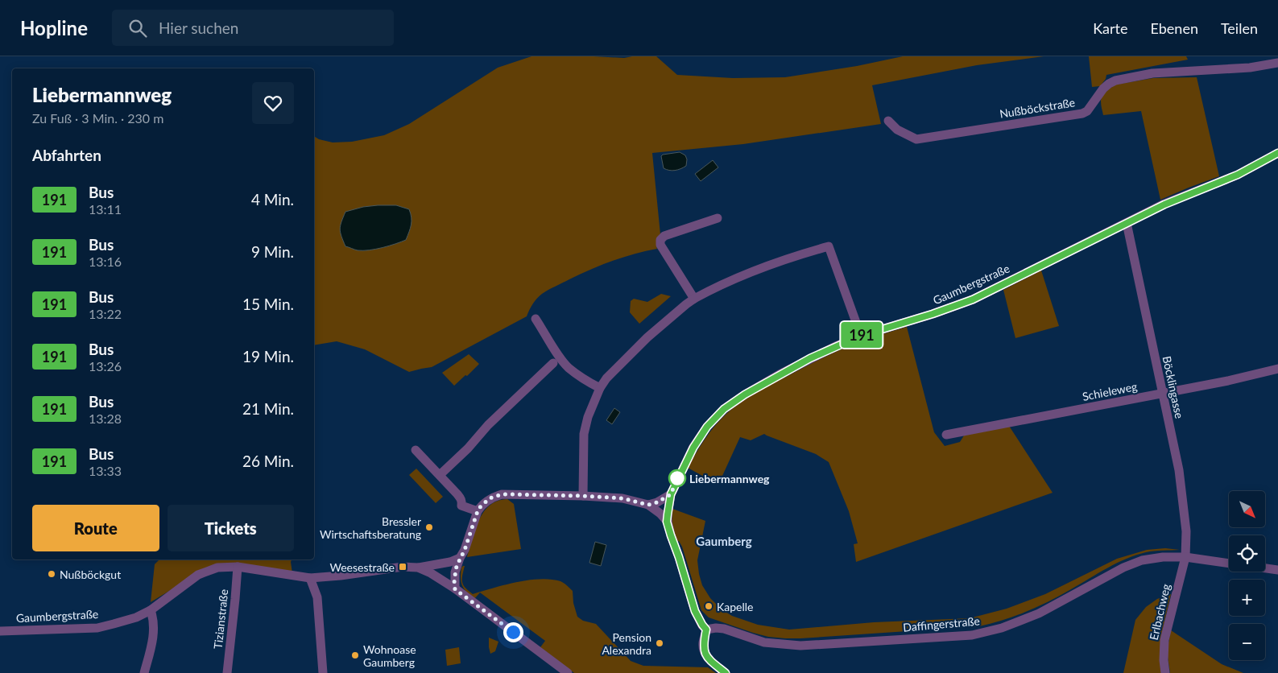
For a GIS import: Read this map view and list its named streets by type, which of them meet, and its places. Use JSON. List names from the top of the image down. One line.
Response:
{"streets":{"street":["Nußböckstraße","Gaumbergstraße","Böcklingasse","Schieleweg","Erlbachweg","Tizianstraße","Daffingerstraße"]},"crossings":[["Gaumbergstraße","Böcklingasse"],["Gaumbergstraße","Tizianstraße"],["Gaumbergstraße","Daffingerstraße"],["Böcklingasse","Schieleweg"],["Böcklingasse","Erlbachweg"],["Böcklingasse","Daffingerstraße"],["Erlbachweg","Daffingerstraße"]],"districts":["Gaumberg"],"places":{"other":["Liebermannweg","Bressler Wirtschaftsberatung","Nußböckgut","Kapelle","Pension Alexandra","Wohnoase Gaumberg"],"transit":["Weesestraße"]},"lines":["bus line 191"],"north":"bottom right","page":{"header":"Hopline","search":"Hier suchen","nav":["Karte","Ebenen","Teilen"],"on_map":"191","heading":[["Liebermannweg","Zu Fuß · 3 Min. · 230 m"],"Abfahrten"],"list":[{"mark":"191","name":"Bus","note":"13:11","value":"4 Min."},{"mark":"191","name":"Bus","note":"13:16","value":"9 Min."},{"mark":"191","name":"Bus","note":"13:22","value":"15 Min."},{"mark":"191","name":"Bus","note":"13:26","value":"19 Min."},{"mark":"191","name":"Bus","note":"13:28","value":"21 Min."},{"mark":"191","name":"Bus","note":"13:33","value":"26 Min."}],"map_buttons":["+","−"],"buttons":["Route","Tickets"]}}
